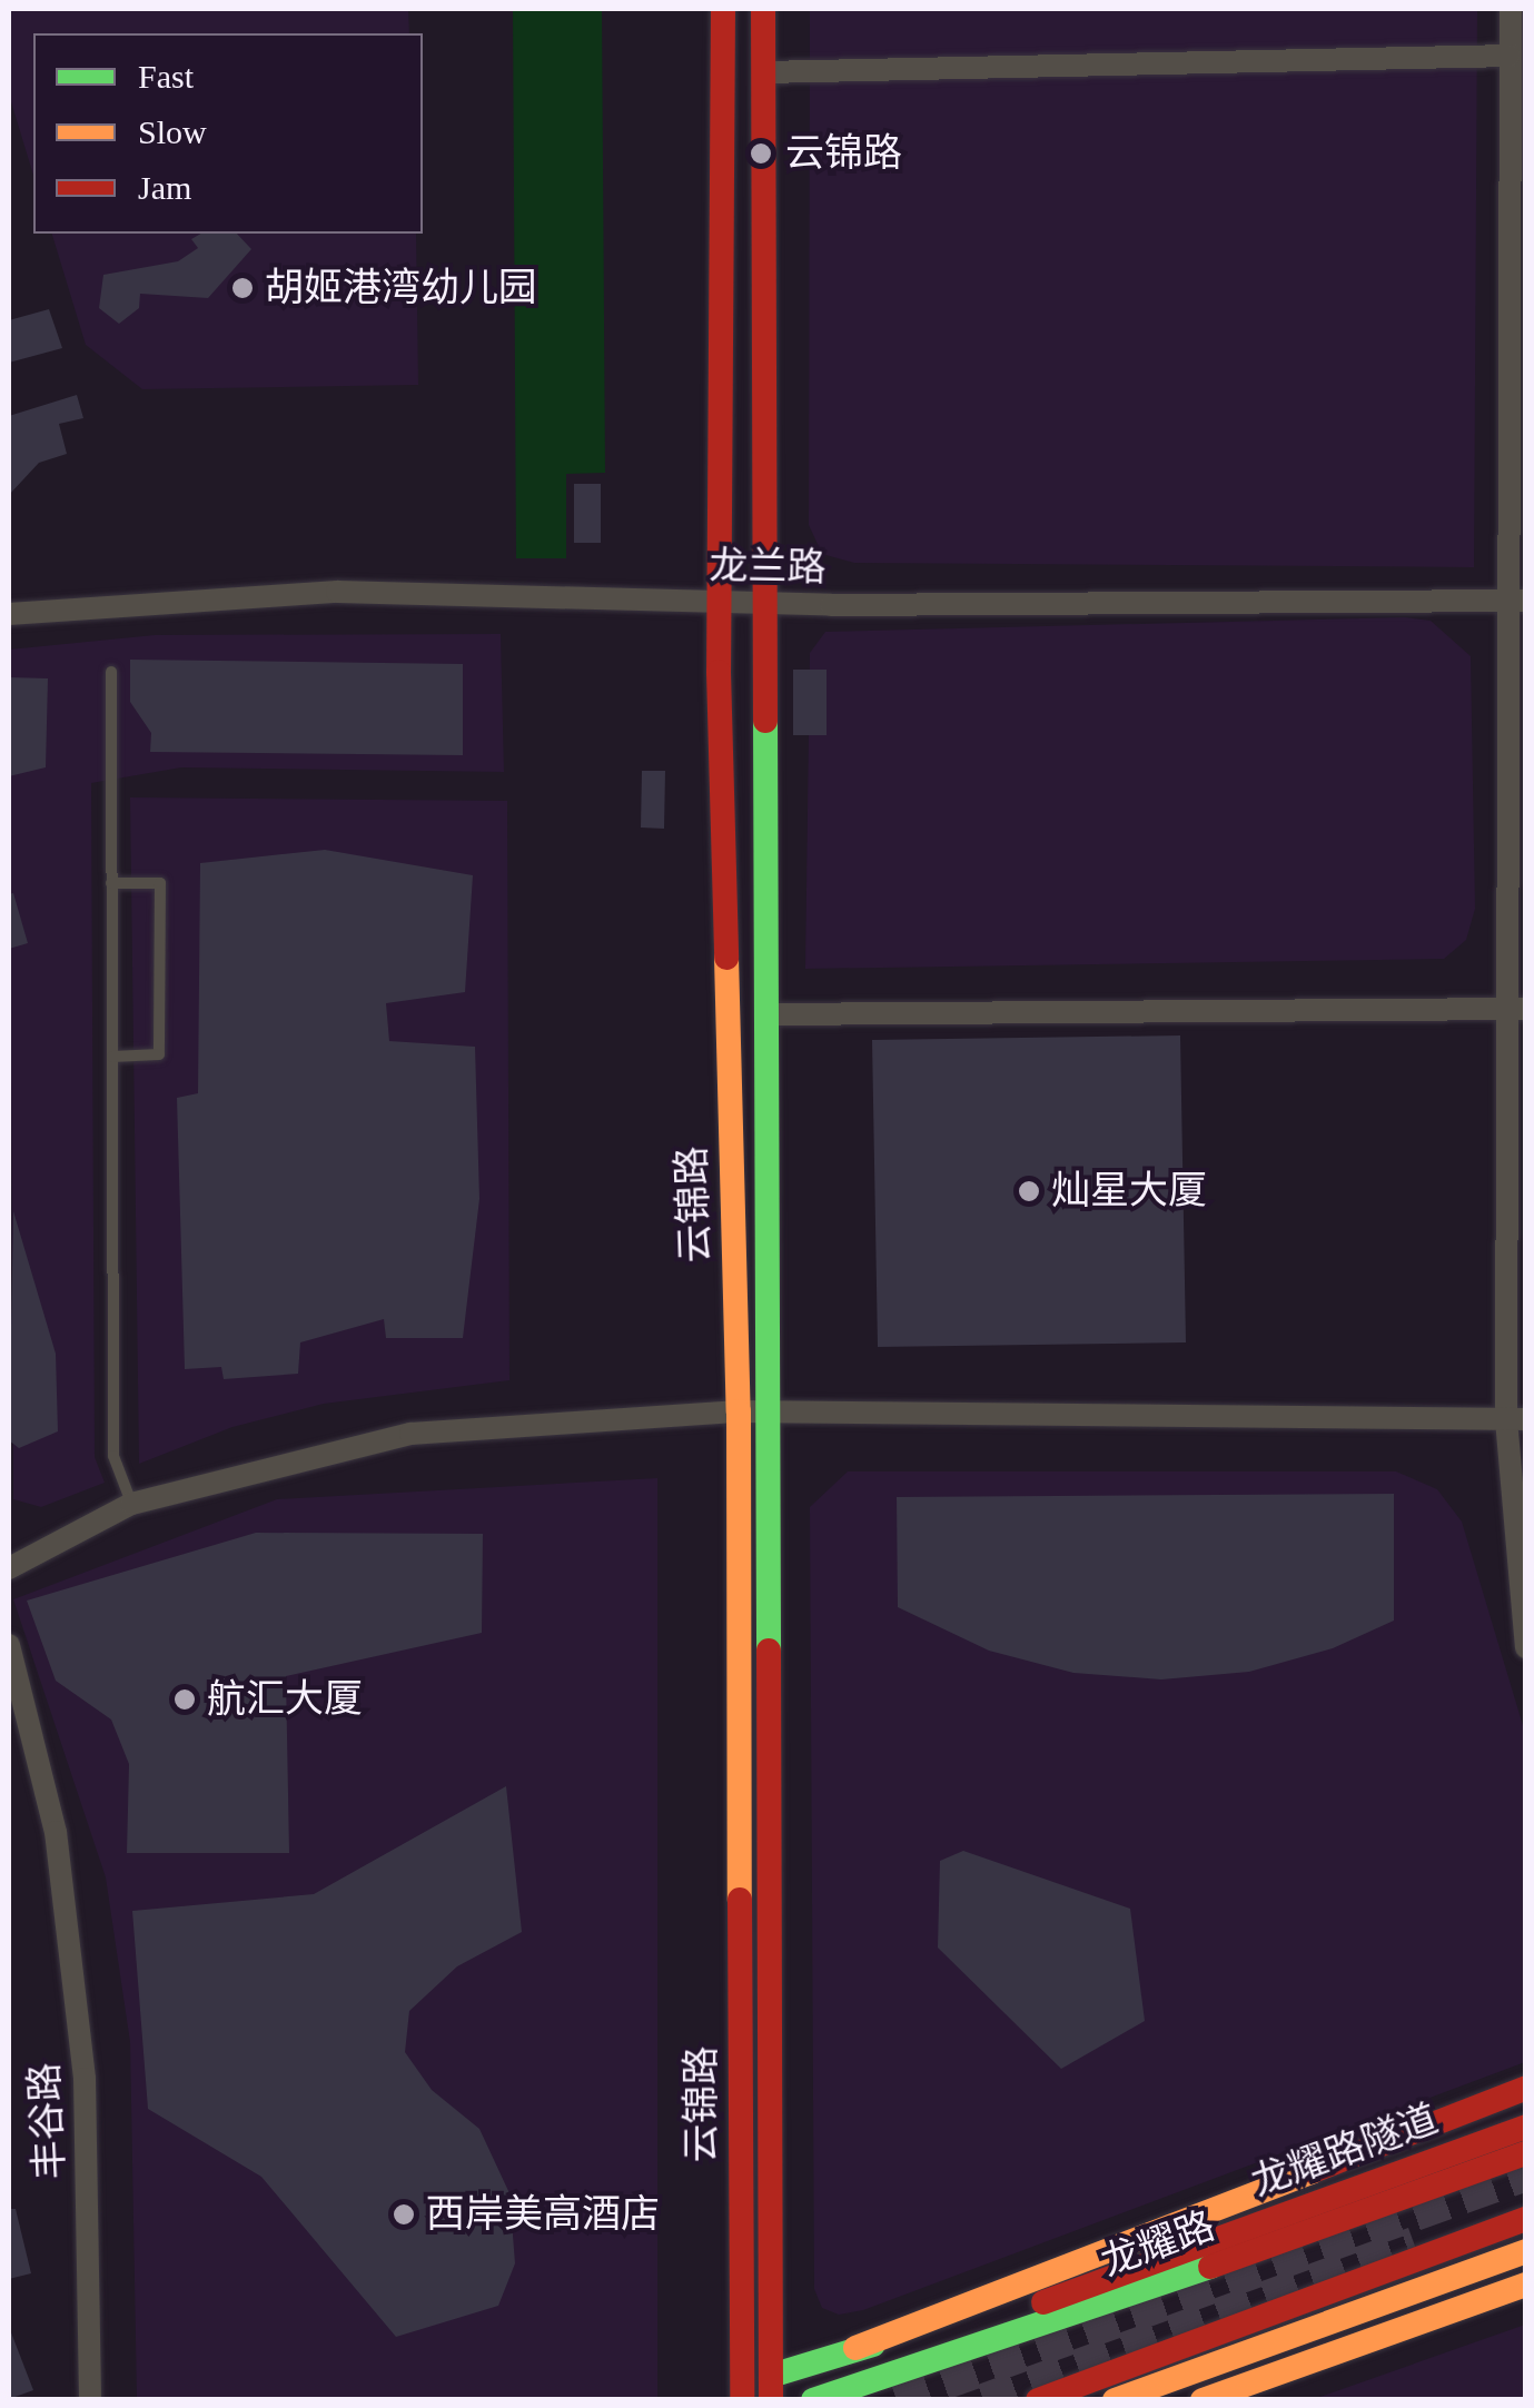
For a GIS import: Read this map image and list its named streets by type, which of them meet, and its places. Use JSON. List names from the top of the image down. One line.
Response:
{"streets":{"main road":["云锦路","龙耀路隧道","龙耀路"],"street":["龙兰路","丰谷路"]},"crossings":[["龙兰路","云锦路"],["云锦路","龙耀路隧道"],["龙耀路隧道","龙耀路"]],"places":["云锦路","胡姬港湾幼儿园","灿星大厦","航汇大厦","西岸美高酒店"],"legend":["Fast","Slow","Jam"]}
